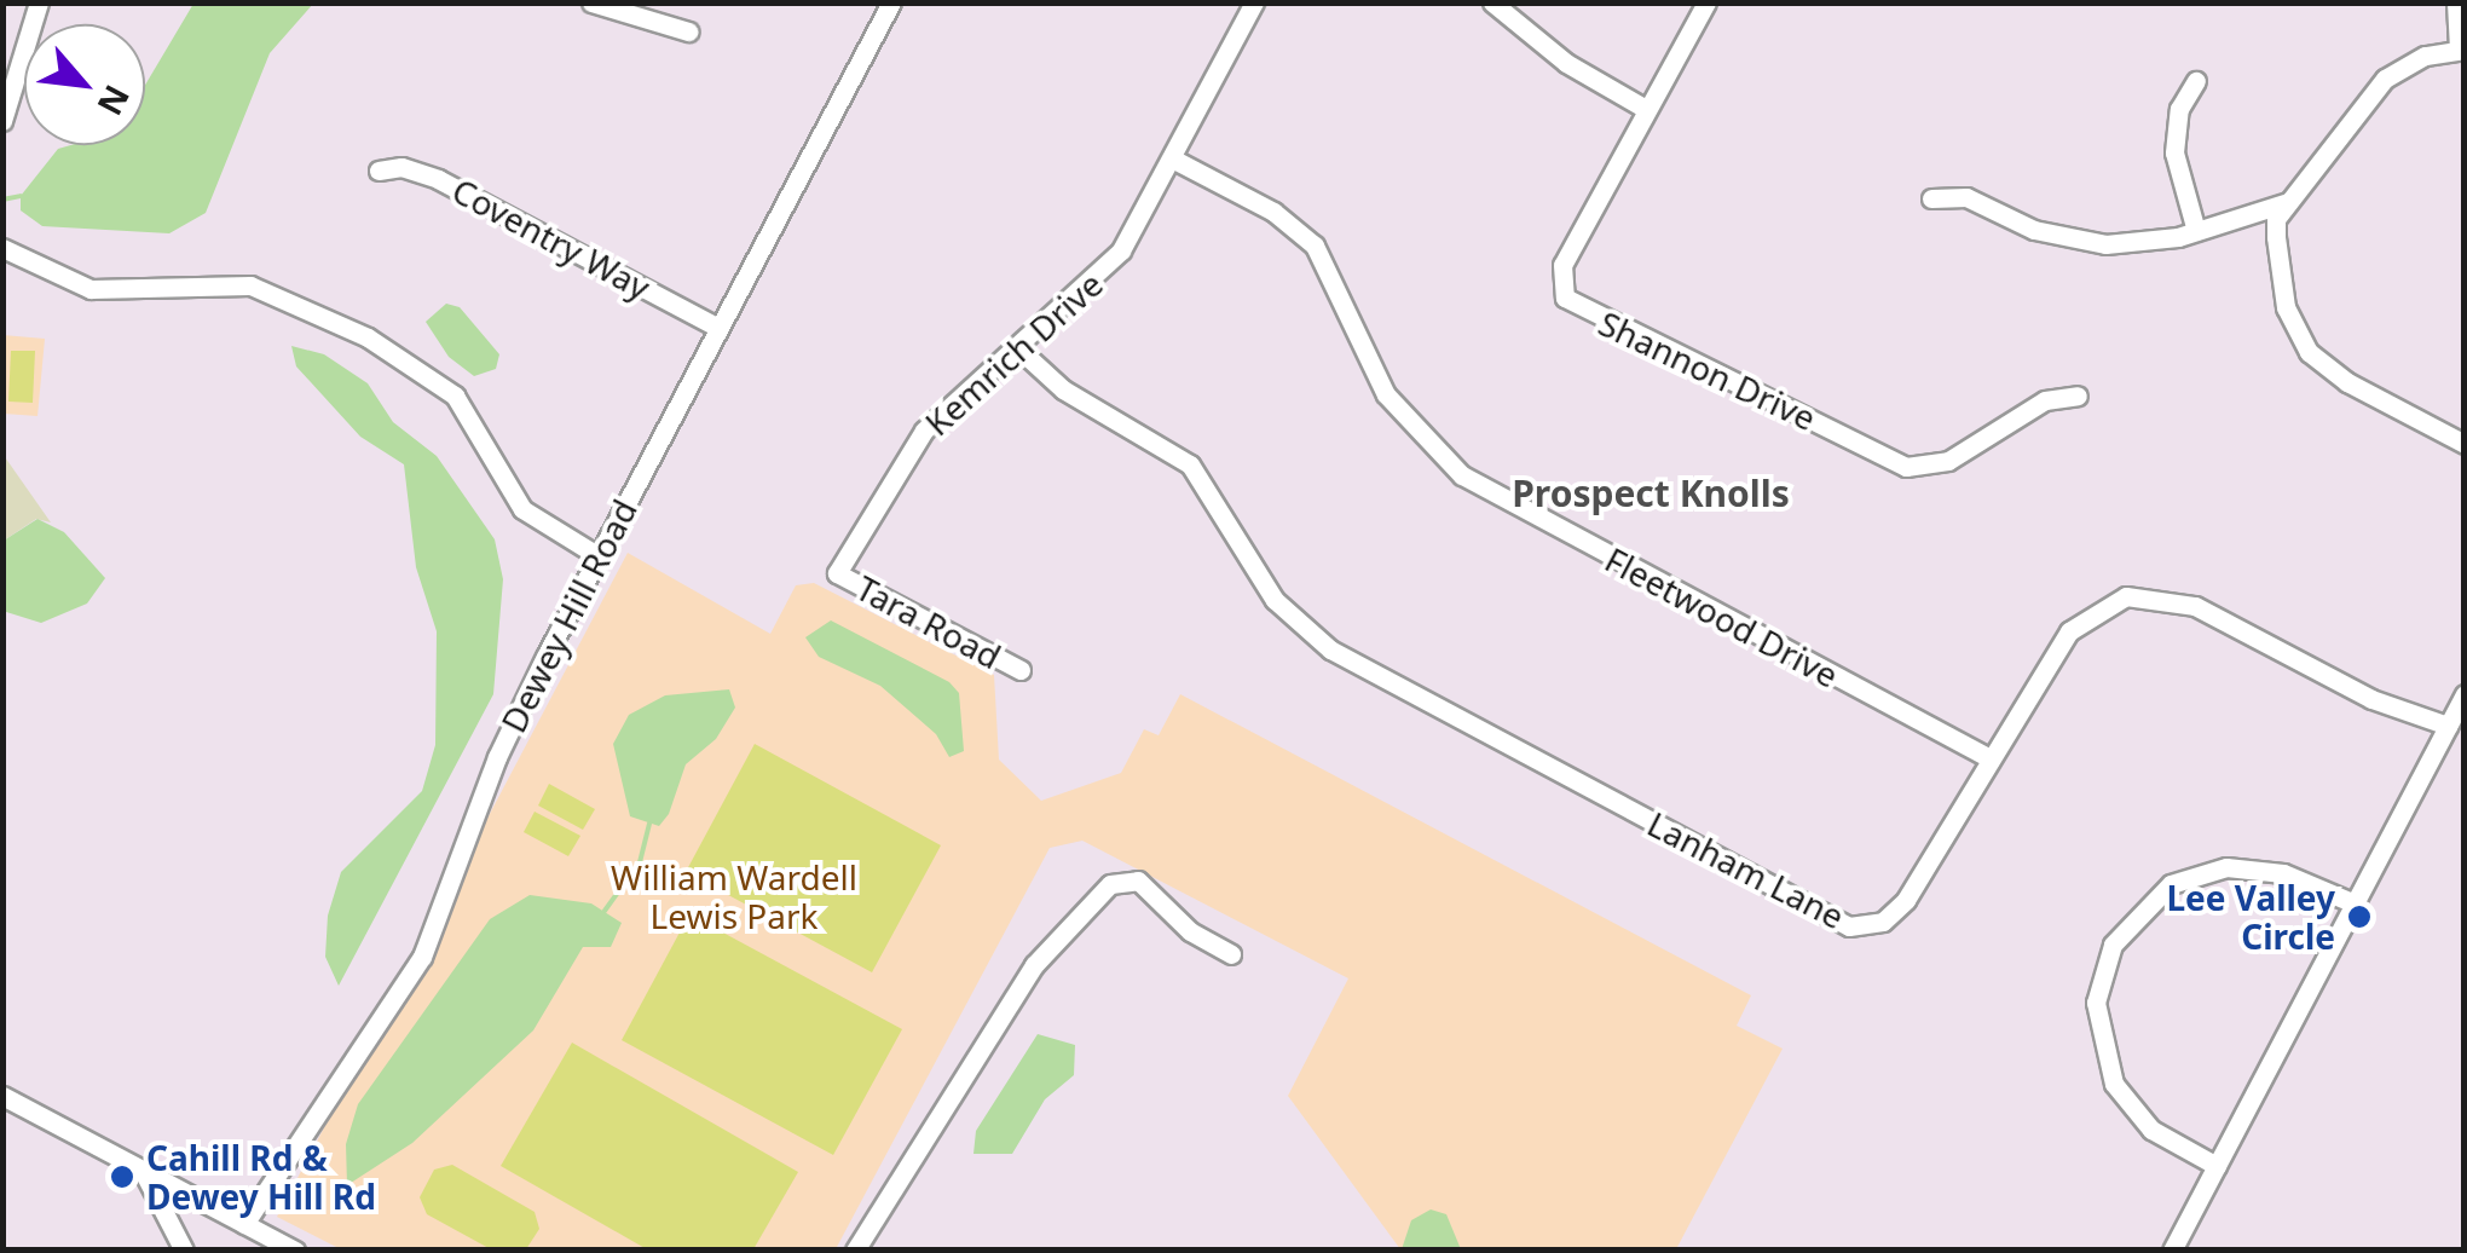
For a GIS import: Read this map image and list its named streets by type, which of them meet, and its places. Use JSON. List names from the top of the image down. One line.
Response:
{"streets":{"street":["Coventry Way","Kemrich Drive","Shannon Drive","Dewey Hill Road","Fleetwood Drive","Tara Road","Lanham Lane"]},"crossings":[["Coventry Way","Dewey Hill Road"],["Kemrich Drive","Fleetwood Drive"],["Kemrich Drive","Tara Road"],["Kemrich Drive","Lanham Lane"],["Fleetwood Drive","Lanham Lane"]],"districts":["Prospect Knolls"],"parks":["William Wardell Lewis Park"],"places":["Lee Valley Circle","Cahill Rd & Dewey Hill Rd"],"north":"bottom right"}
